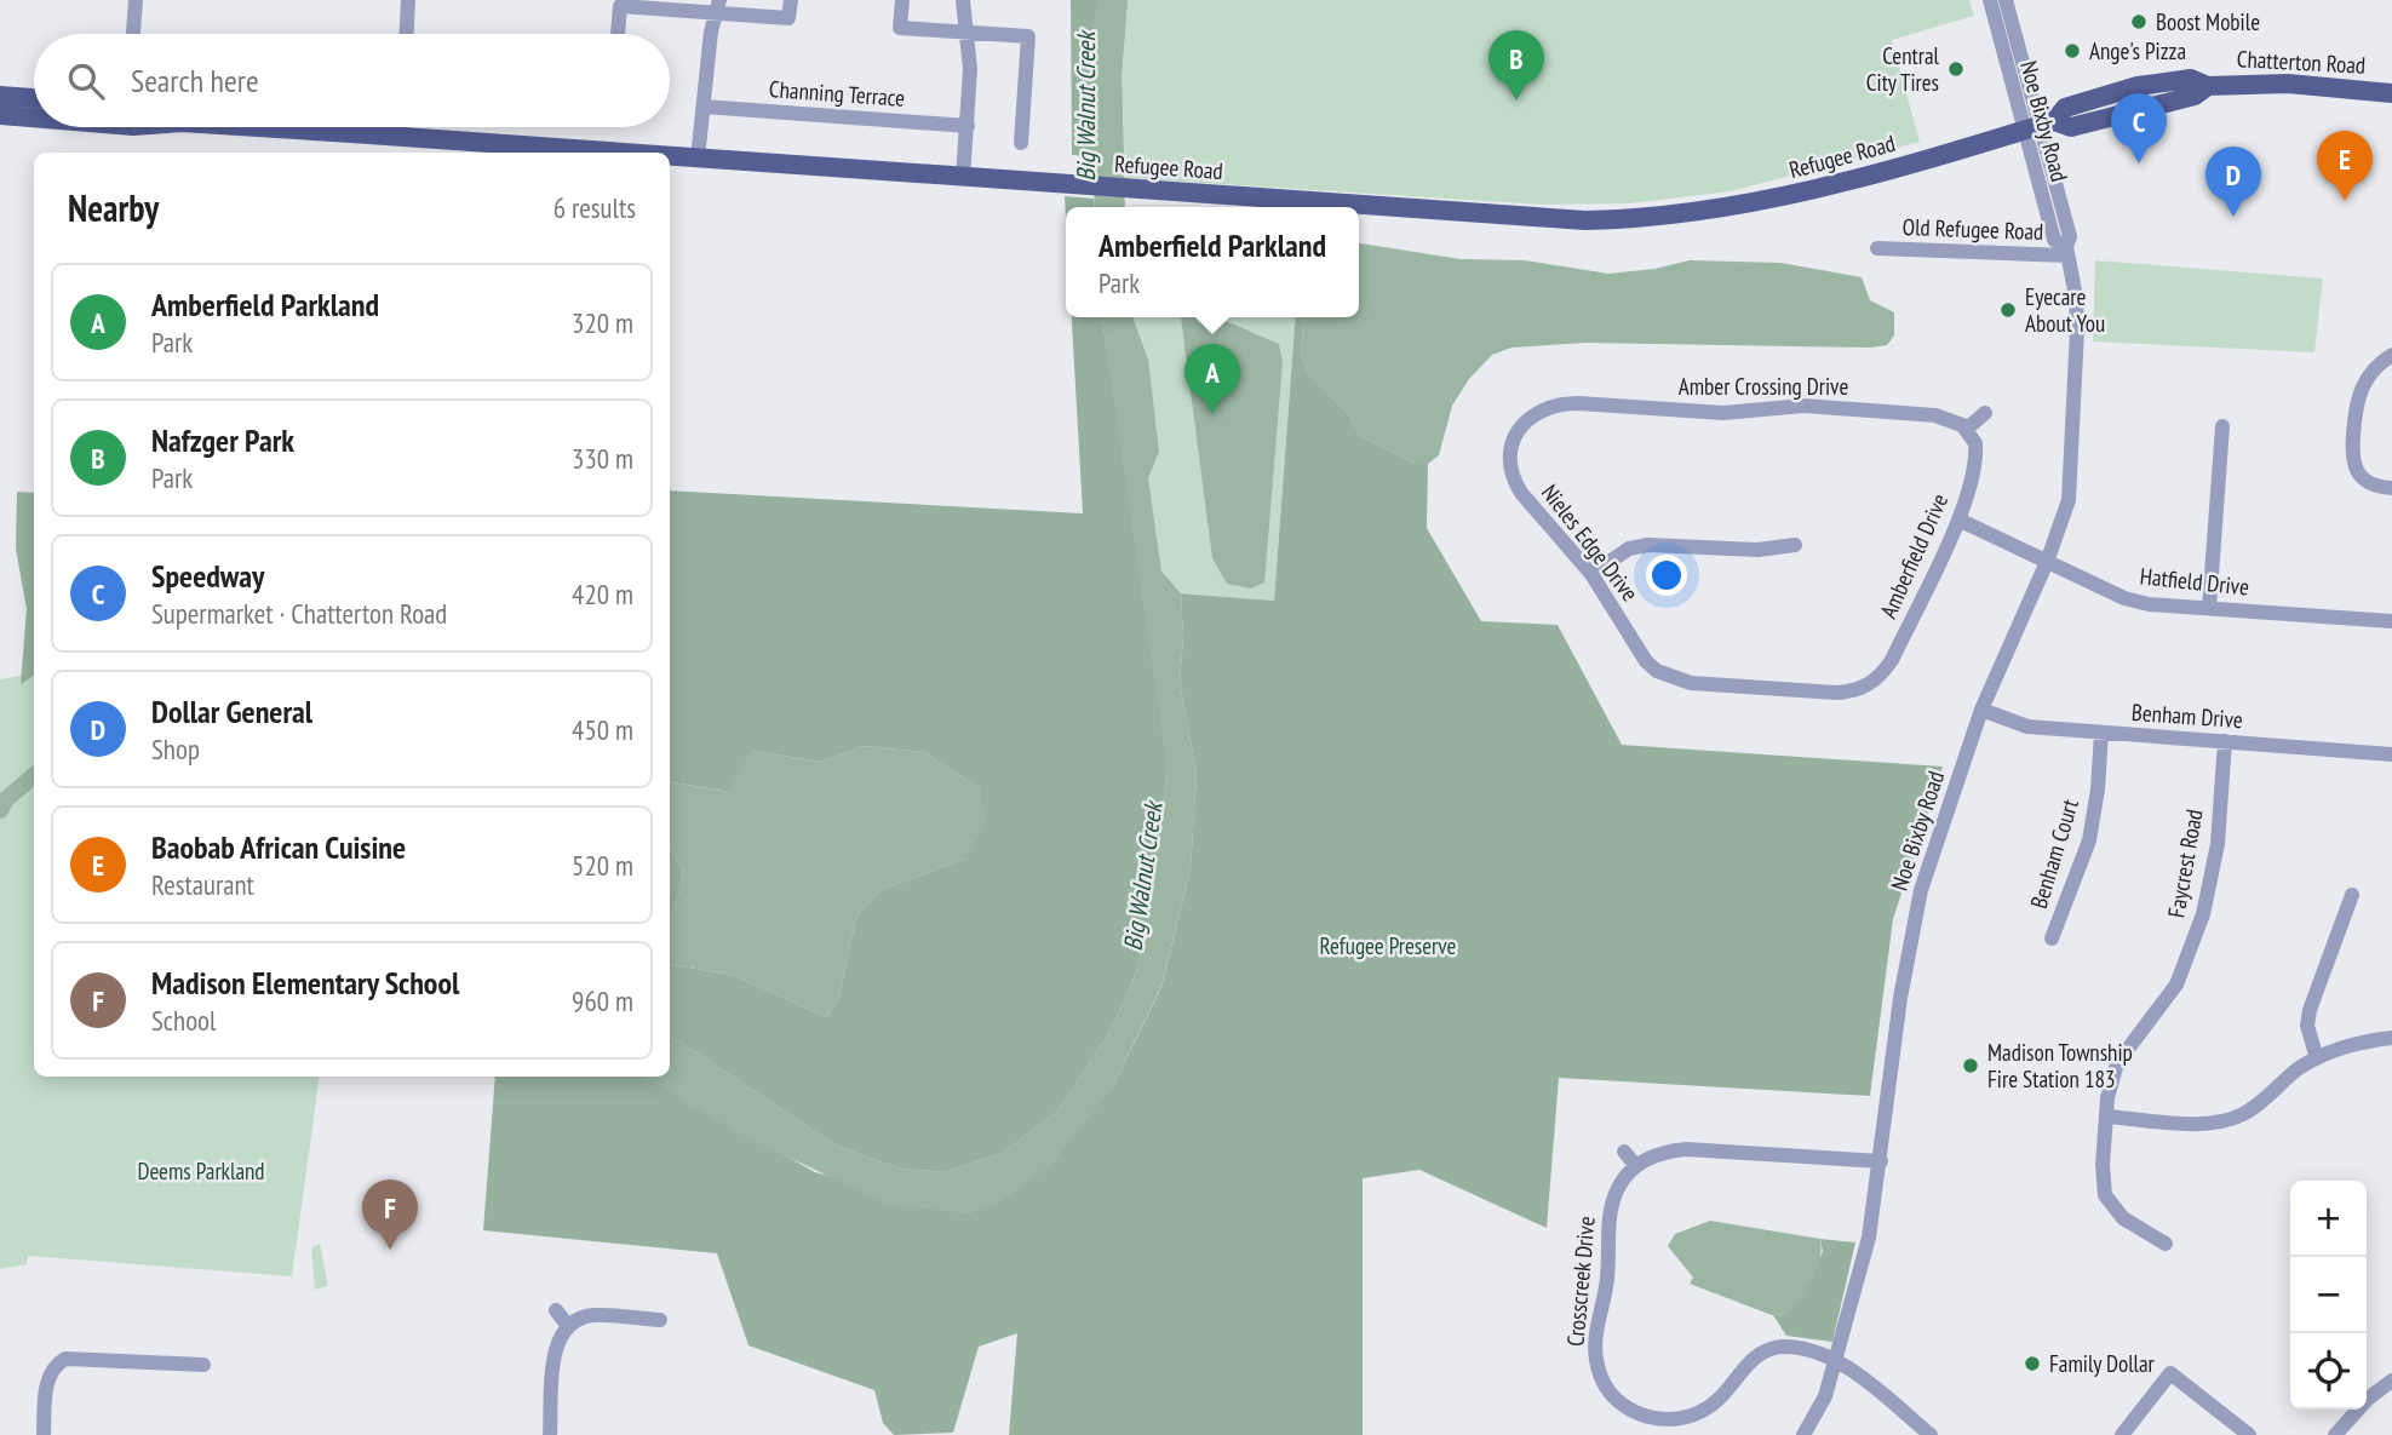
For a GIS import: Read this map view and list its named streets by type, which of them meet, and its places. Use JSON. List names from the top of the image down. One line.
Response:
{"streets":{"main road":["Chatterton Road","Refugee Road"],"street":["Channing Terrace","Noe Bixby Road","Old Refugee Road","Amber Crossing Drive","Nieles Edge Drive","Amberfield Drive","Hatfield Drive","Benham Drive","Benham Court","Faycrest Road","Crosscreek Drive"]},"crossings":[["Chatterton Road","Noe Bixby Road"],["Chatterton Road","Refugee Road"],["Noe Bixby Road","Refugee Road"],["Noe Bixby Road","Old Refugee Road"],["Noe Bixby Road","Hatfield Drive"],["Noe Bixby Road","Benham Drive"],["Noe Bixby Road","Crosscreek Drive"],["Amber Crossing Drive","Nieles Edge Drive"],["Amber Crossing Drive","Amberfield Drive"],["Nieles Edge Drive","Amberfield Drive"],["Amberfield Drive","Hatfield Drive"],["Benham Drive","Benham Court"],["Benham Drive","Faycrest Road"]],"water":["Big Walnut Creek"],"parks":["Refugee Preserve","Deems Parkland"],"places":["Boost Mobile","Ange's Pizza","Central City Tires","Eyecare About You","Madison Township Fire Station 183","Family Dollar"],"page":{"pins":["B","C","E","D","A","F"],"search":"Search here","heading":["Nearby","6 results"],"popup":["Amberfield Parkland","Park"],"list":[{"mark":"A","name":"Amberfield Parkland","note":"Park","value":"320 m"},{"mark":"B","name":"Nafzger Park","note":"Park","value":"330 m"},{"mark":"C","name":"Speedway","note":"Supermarket · Chatterton Road","value":"420 m"},{"mark":"D","name":"Dollar General","note":"Shop","value":"450 m"},{"mark":"E","name":"Baobab African Cuisine","note":"Restaurant","value":"520 m"},{"mark":"F","name":"Madison Elementary School","note":"School","value":"960 m"}],"map_buttons":["+","−"]}}
